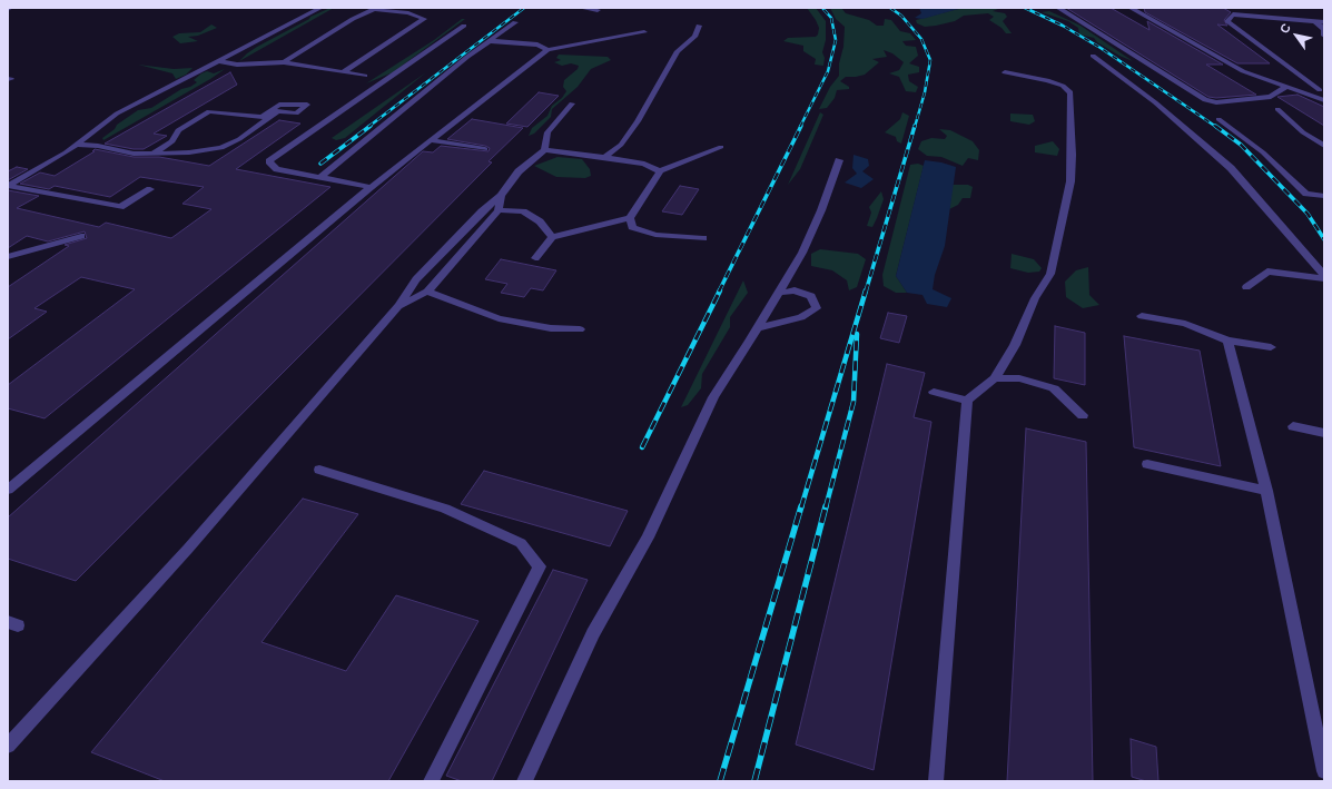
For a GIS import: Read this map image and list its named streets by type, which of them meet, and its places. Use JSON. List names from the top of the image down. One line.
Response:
{"north":"top left"}
